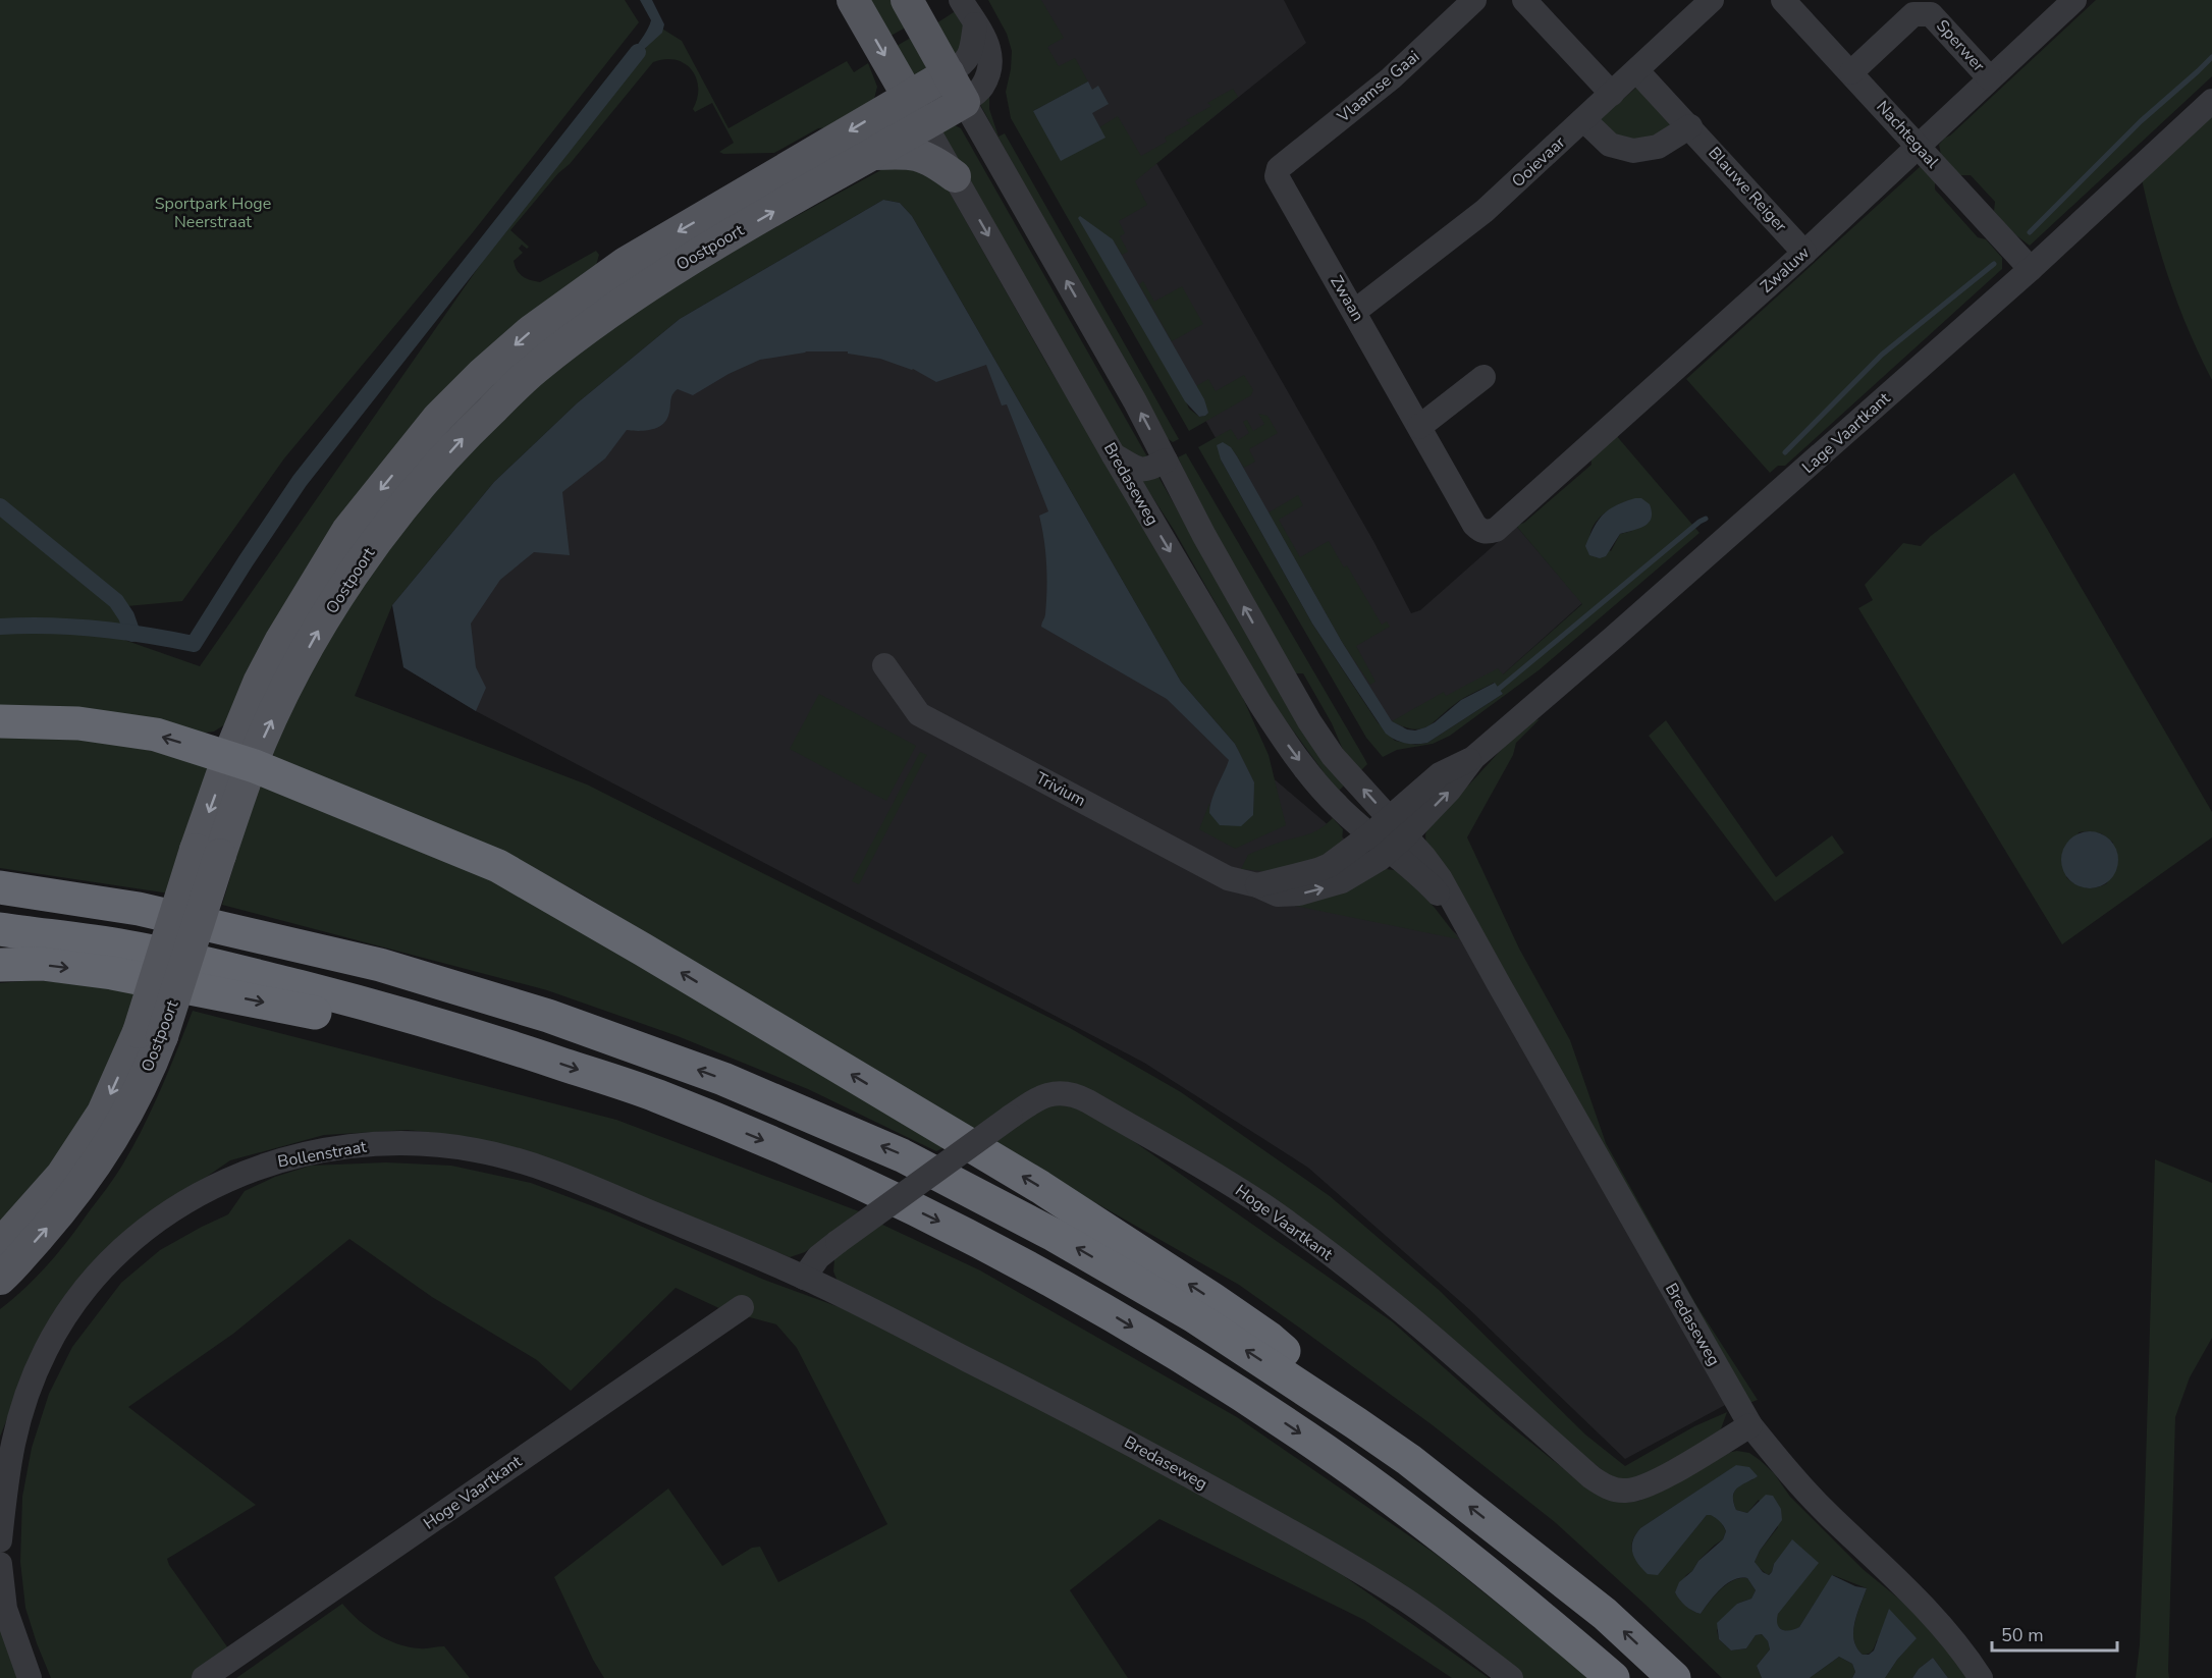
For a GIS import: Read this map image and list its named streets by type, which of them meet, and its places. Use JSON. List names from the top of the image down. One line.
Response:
{"streets":{"main road":["Oostpoort","Bredaseweg"],"street":["Sperwer","Vlaamse Gaai","Nachtegaal","Ooievaar","Blauwe Reiger","Zwaluw","Zwaan","Lage Vaartkant","Trivium","Bollenstraat","Hoge Vaartkant"]},"crossings":[["Sperwer","Nachtegaal"],["Sperwer","Zwaluw"],["Vlaamse Gaai","Zwaan"],["Nachtegaal","Zwaluw"],["Nachtegaal","Lage Vaartkant"],["Ooievaar","Blauwe Reiger"],["Ooievaar","Zwaan"],["Blauwe Reiger","Zwaluw"],["Oostpoort","Bredaseweg"],["Zwaluw","Zwaan"],["Lage Vaartkant","Bredaseweg"],["Lage Vaartkant","Trivium"],["Bredaseweg","Trivium"],["Bredaseweg","Bollenstraat"],["Bredaseweg","Hoge Vaartkant"],["Bollenstraat","Hoge Vaartkant"]],"parks":["Sportpark Hoge Neerstraat"],"scale_bar":"50 m"}
